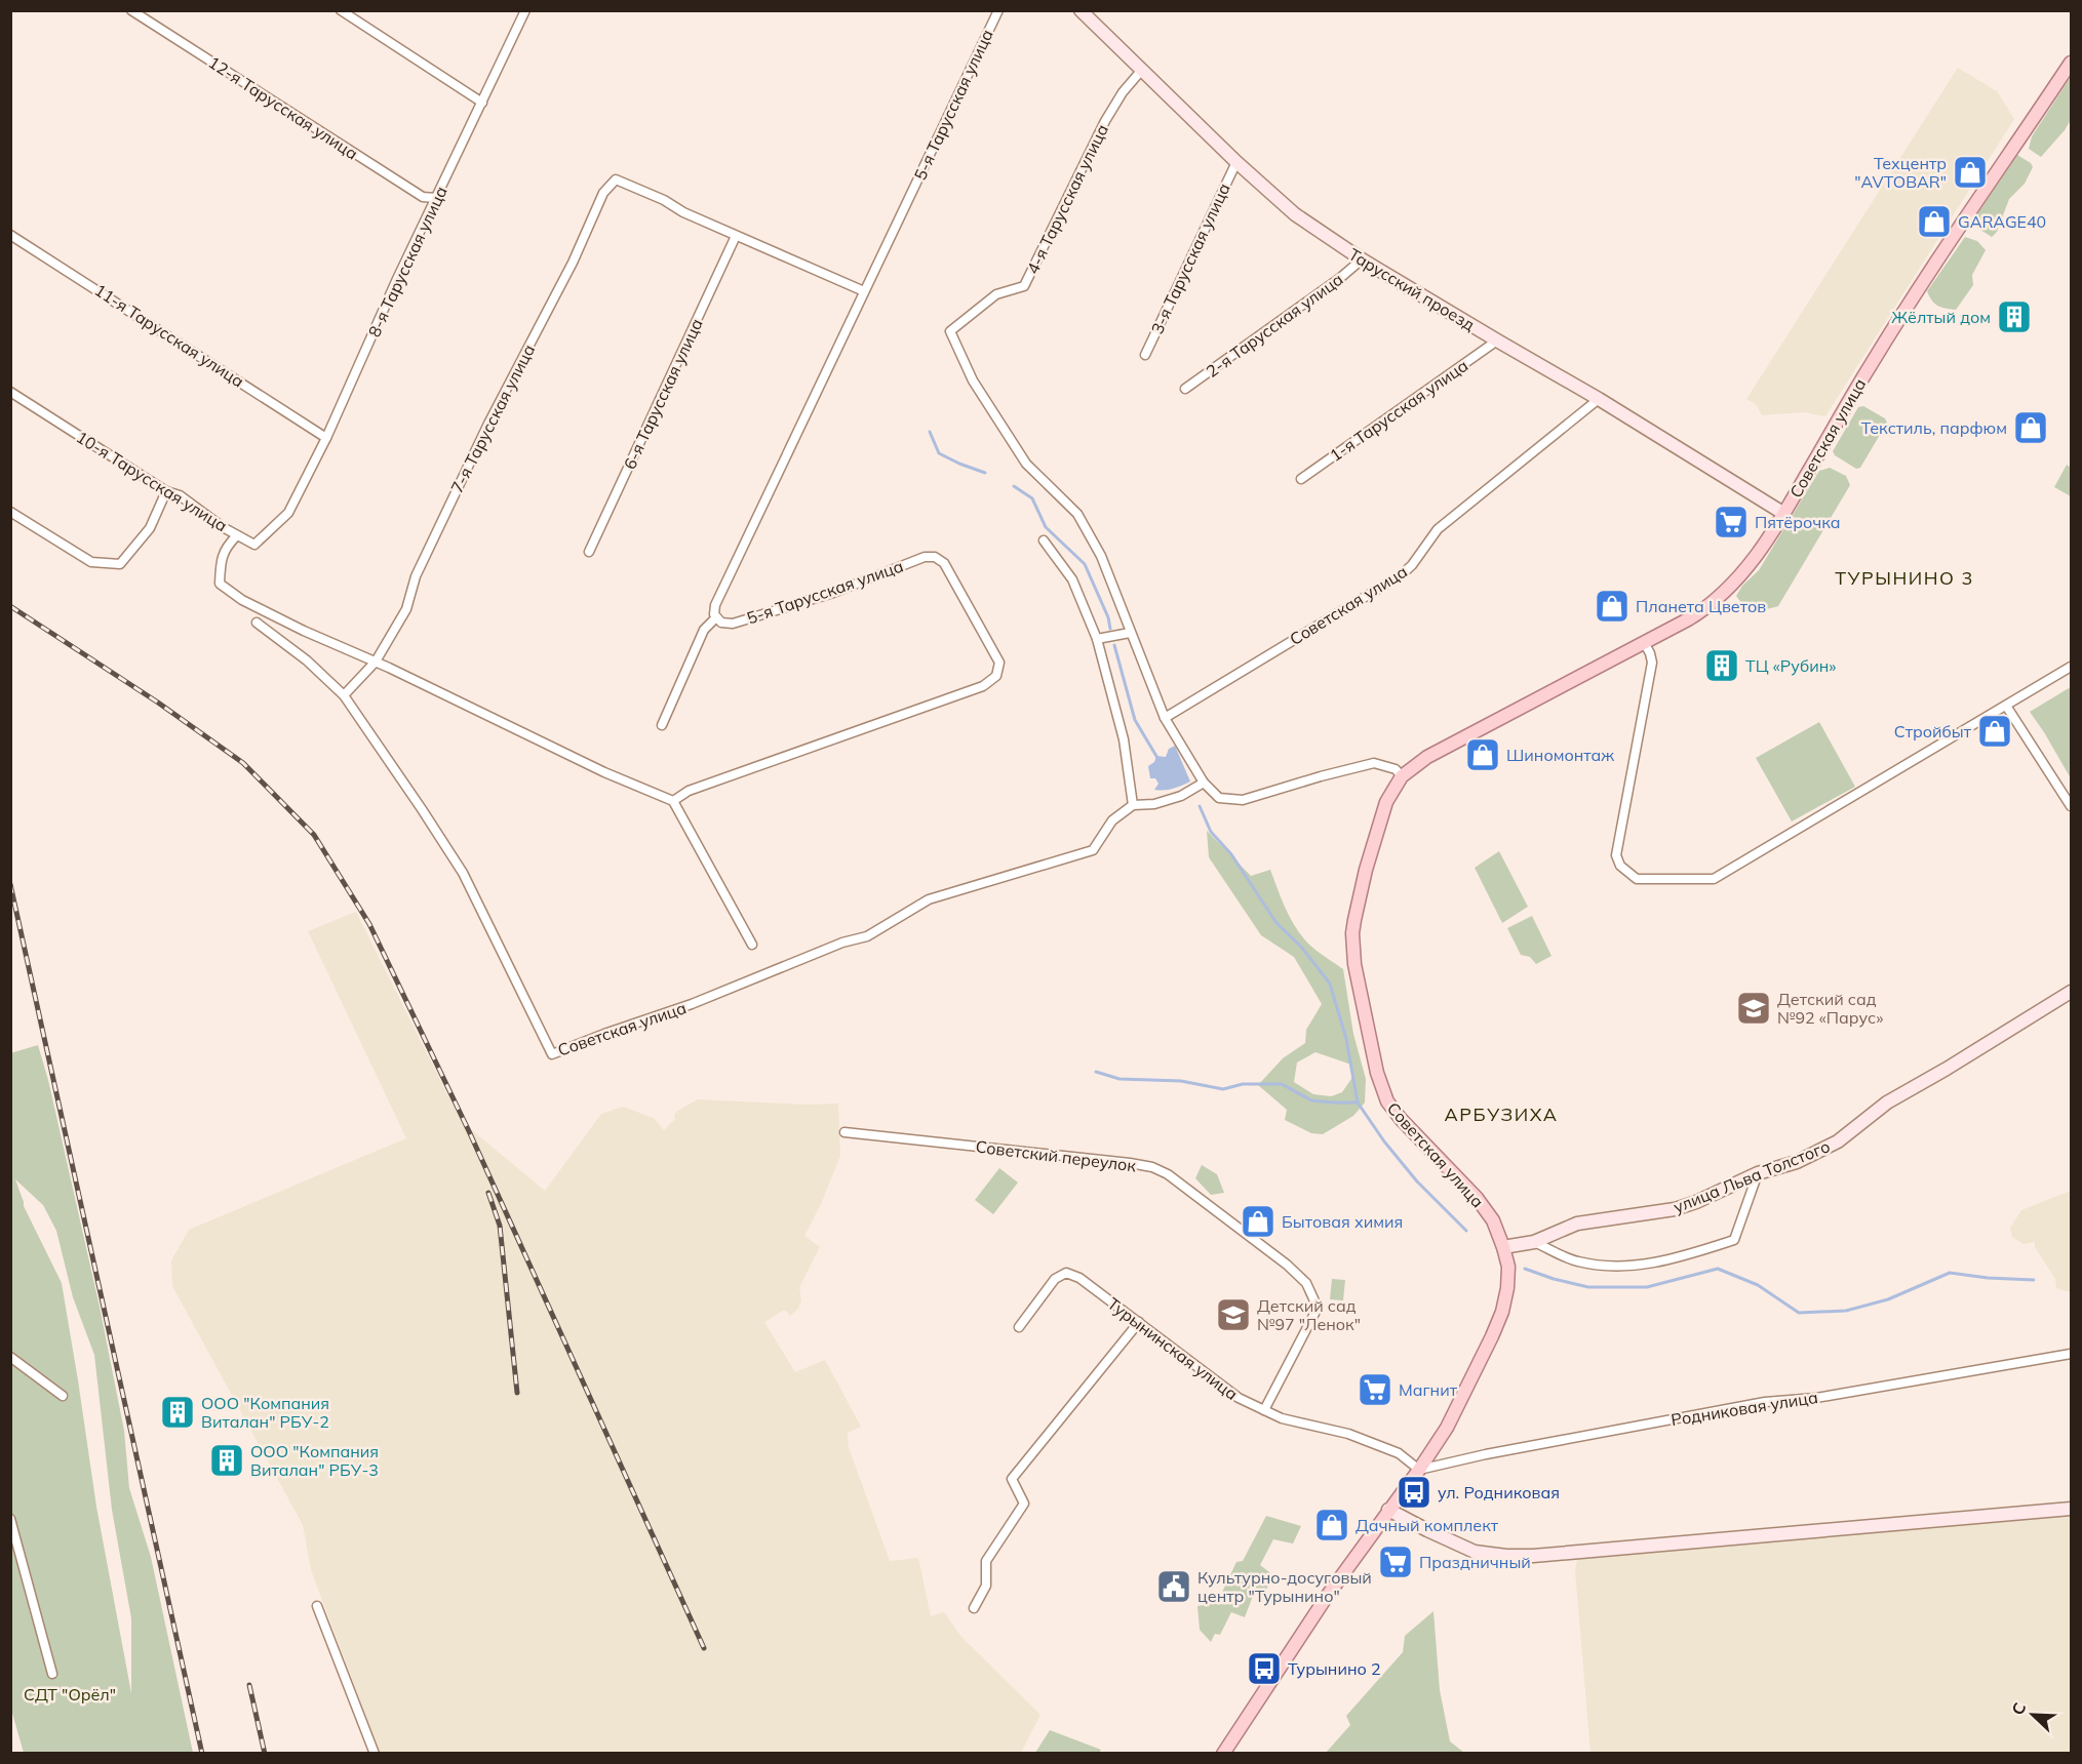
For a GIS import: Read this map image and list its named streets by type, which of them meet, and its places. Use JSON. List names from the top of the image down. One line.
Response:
{"streets":{"main road":["Советская улица"],"street":["5-я Тарусская улица","12-я Тарусская улица","4-я Тарусская улица","3-я Тарусская улица","8-я Тарусская улица","Тарусский проезд","2-я Тарусская улица","11-я Тарусская улица","6-я Тарусская улица","1-я Тарусская улица","7-я Тарусская улица","10-я Тарусская улица","Советский переулок","улица Льва Толстого","Турынинская улица","Родниковая улица"]},"crossings":[["12-я Тарусская улица","8-я Тарусская улица"],["4-я Тарусская улица","Тарусский проезд"],["3-я Тарусская улица","Тарусский проезд"],["8-я Тарусская улица","11-я Тарусская улица"],["8-я Тарусская улица","10-я Тарусская улица"],["Тарусский проезд","2-я Тарусская улица"],["Тарусский проезд","1-я Тарусская улица"],["Тарусский проезд","Советская улица"],["6-я Тарусская улица","7-я Тарусская улица"],["7-я Тарусская улица","Советская улица"],["Советская улица","улица Льва Толстого"],["Советская улица","Турынинская улица"],["Советская улица","Родниковая улица"],["Советский переулок","Турынинская улица"],["Турынинская улица","Родниковая улица"]],"districts":["ТУРЫНИНО 3","АРБУЗИХА"],"parks":["СДТ \"Орёл\""],"places":{"shop":["Техцентр \"AVTOBAR\"","GARAGE40","Текстиль, парфюм","Планета Цветов","Стройбыт","Шиномонтаж","Бытовая химия","Дачный комплект"],"building":["Жёлтый дом","ТЦ «Рубин»","ООО \"Компания Виталан\" РБУ-2","ООО \"Компания Виталан\" РБУ-3"],"supermarket":["Пятёрочка","Магнит","Праздничный"],"school or university":["Детский сад №92 «Парус»","Детский сад №97 \"Ленок\""],"bus stop":["ул. Родниковая","Турынино 2"],"public building":["Культурно-досуговый центр \"Турынино\""]},"north":"top left"}
